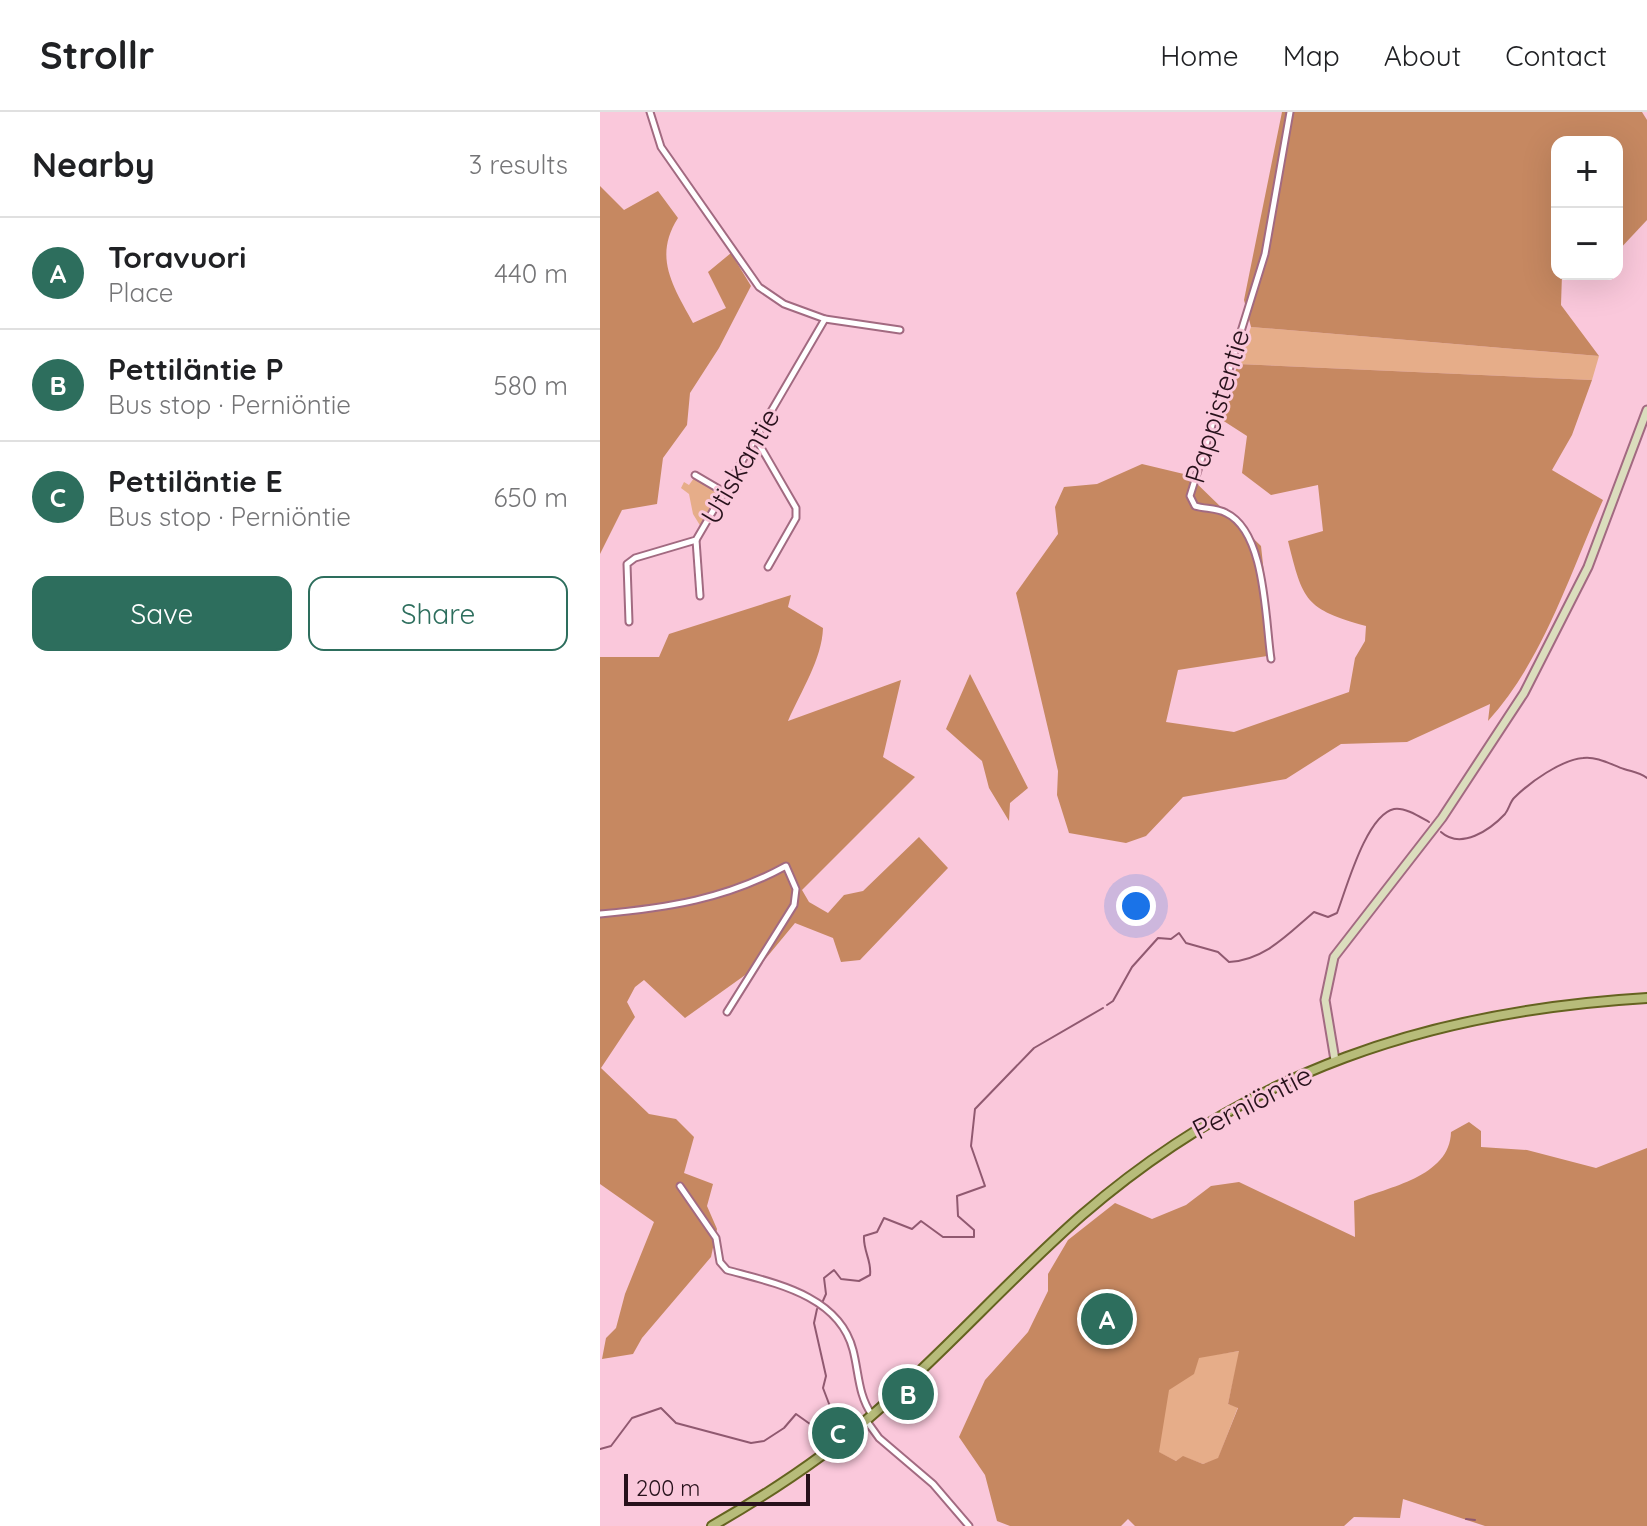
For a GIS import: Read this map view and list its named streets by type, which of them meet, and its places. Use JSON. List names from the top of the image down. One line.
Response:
{"streets":{"main road":["Perniöntie"],"street":["Pappistentie","Utiskantie"]},"scale_bar":"200 m","page":{"header":"Strollr","nav":["Home","Map","About","Contact"],"heading":["Nearby","3 results"],"map_buttons":["+","−"],"list":[{"mark":"A","name":"Toravuori","note":"Place","value":"440 m"},{"mark":"B","name":"Pettiläntie P","note":"Bus stop · Perniöntie","value":"580 m"},{"mark":"C","name":"Pettiläntie E","note":"Bus stop · Perniöntie","value":"650 m"}],"buttons":["Save","Share"],"pins":["A","B","C"],"scale":"200 m"}}
